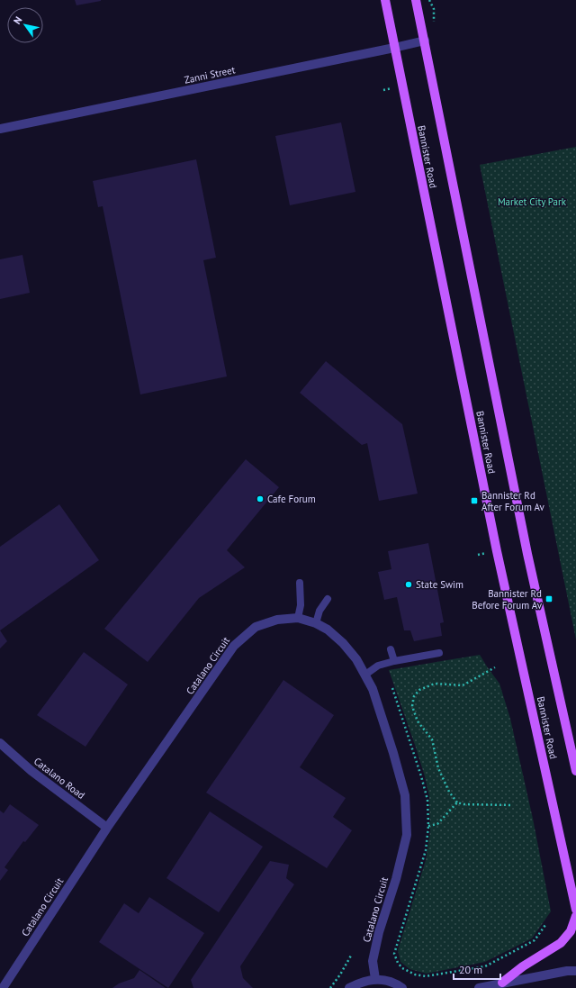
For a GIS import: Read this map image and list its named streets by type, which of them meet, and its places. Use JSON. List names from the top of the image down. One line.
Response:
{"streets":{"main road":["Bannister Road"],"street":["Zanni Street","Catalano Circuit","Catalano Road"]},"crossings":[["Zanni Street","Bannister Road"],["Catalano Circuit","Catalano Road"]],"parks":["Market City Park"],"places":{"other":["Cafe Forum","State Swim"],"transit":["Bannister Rd After Forum Av","Bannister Rd Before Forum Av"]},"scale_bar":"20 m","north":"top left"}
